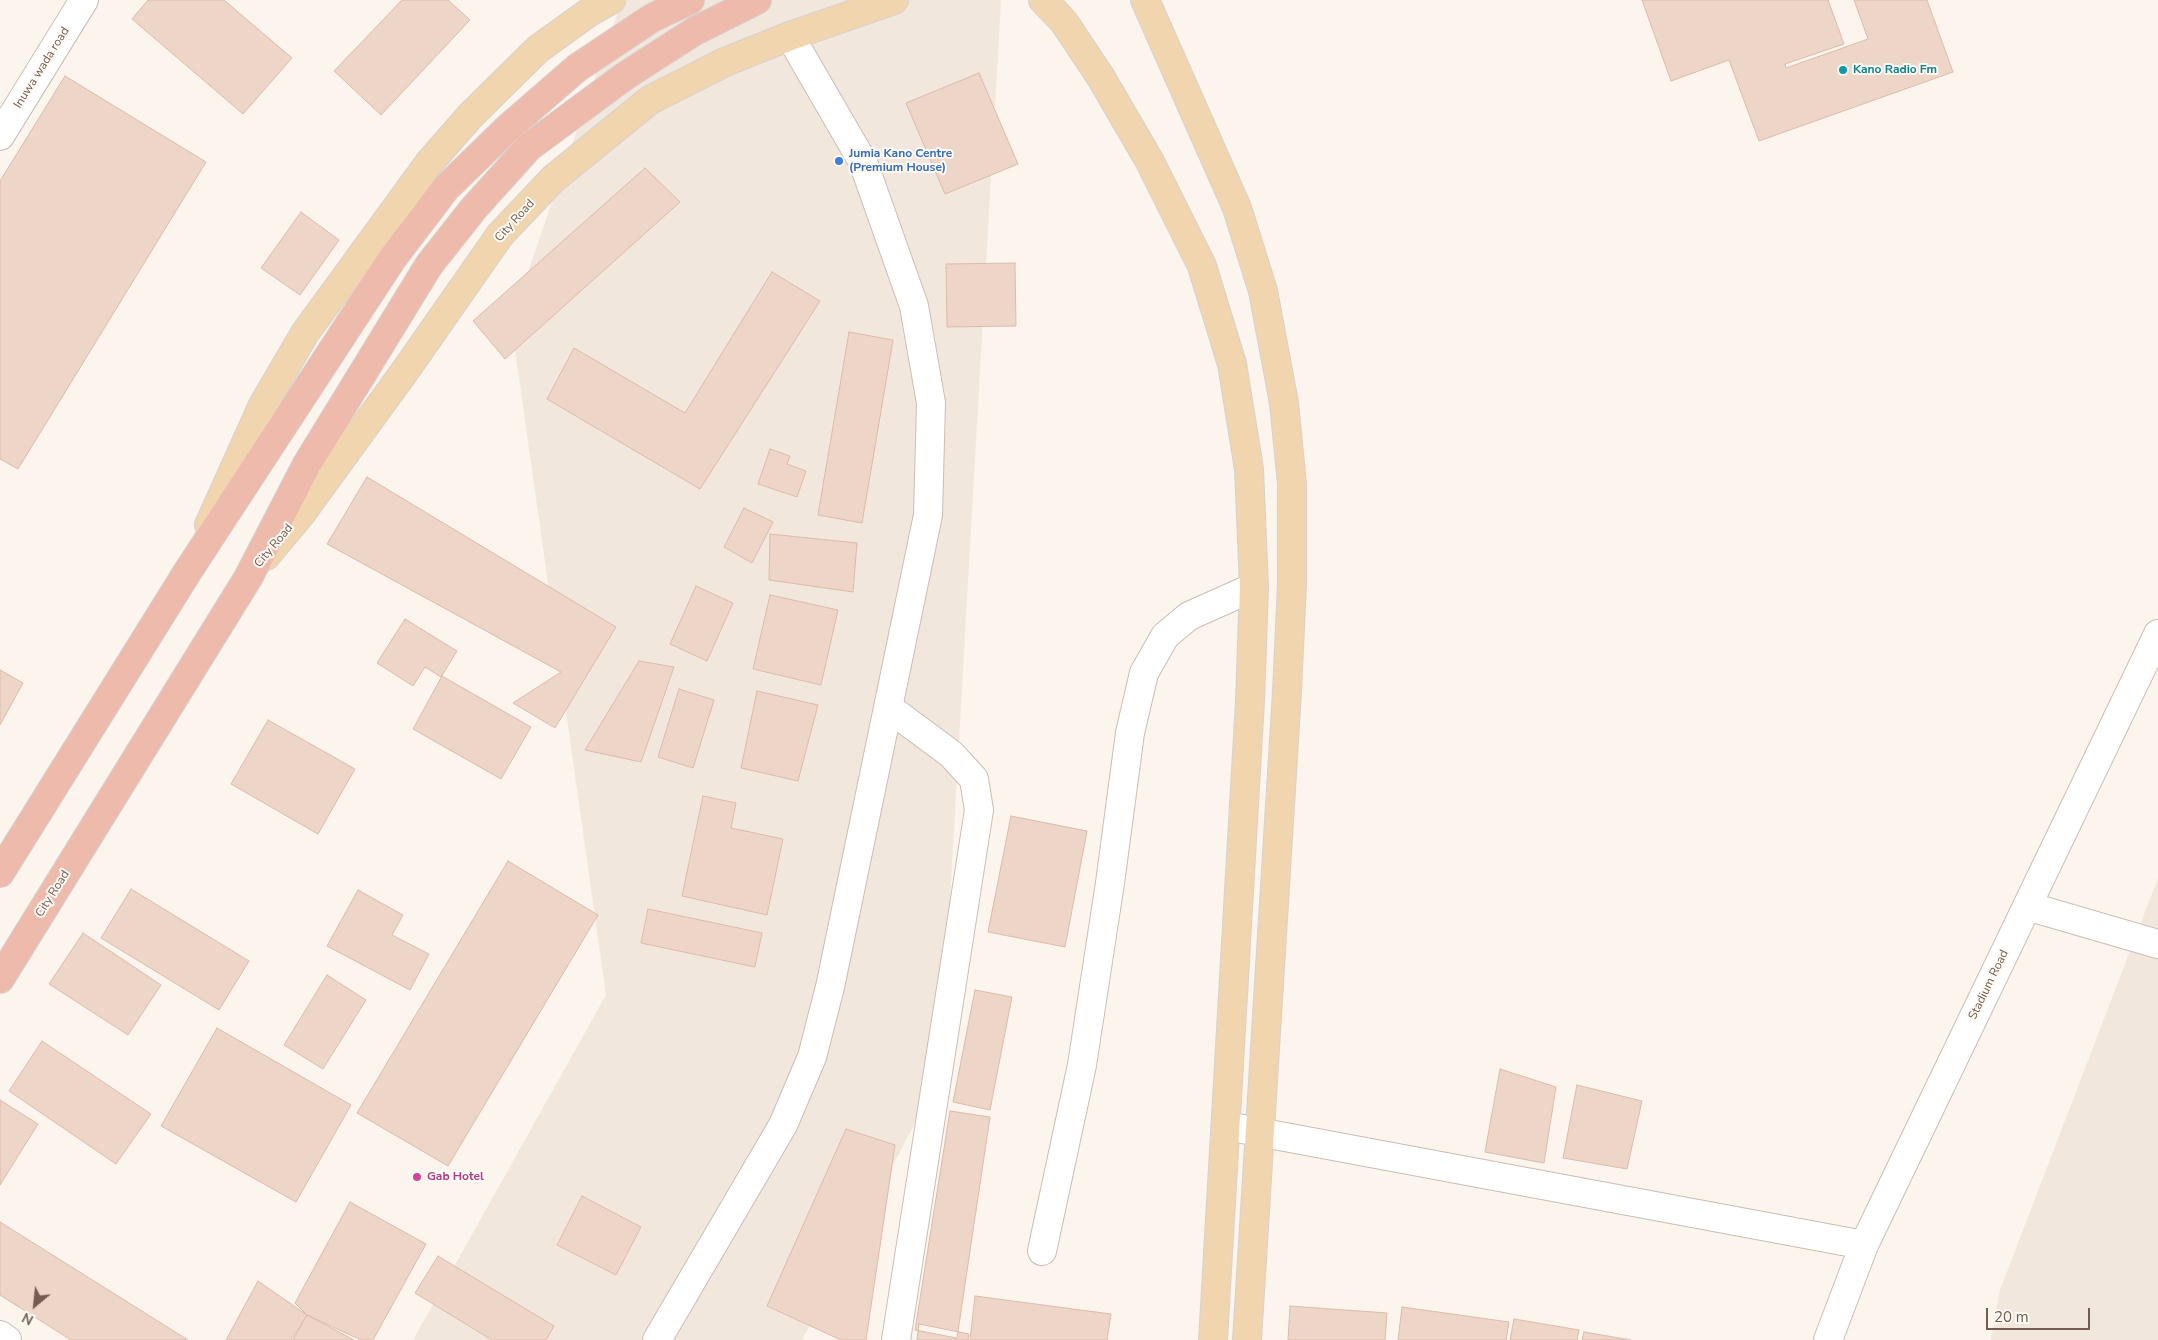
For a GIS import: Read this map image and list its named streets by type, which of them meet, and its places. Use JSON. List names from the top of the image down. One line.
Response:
{"streets":{"highway":["City Road"],"street":["Inuwa wada road","Stadium Road"]},"places":["Kano Radio Fm","Jumia Kano Centre (Premium House)","Gab Hotel"],"scale_bar":"20 m","north":"bottom left"}
